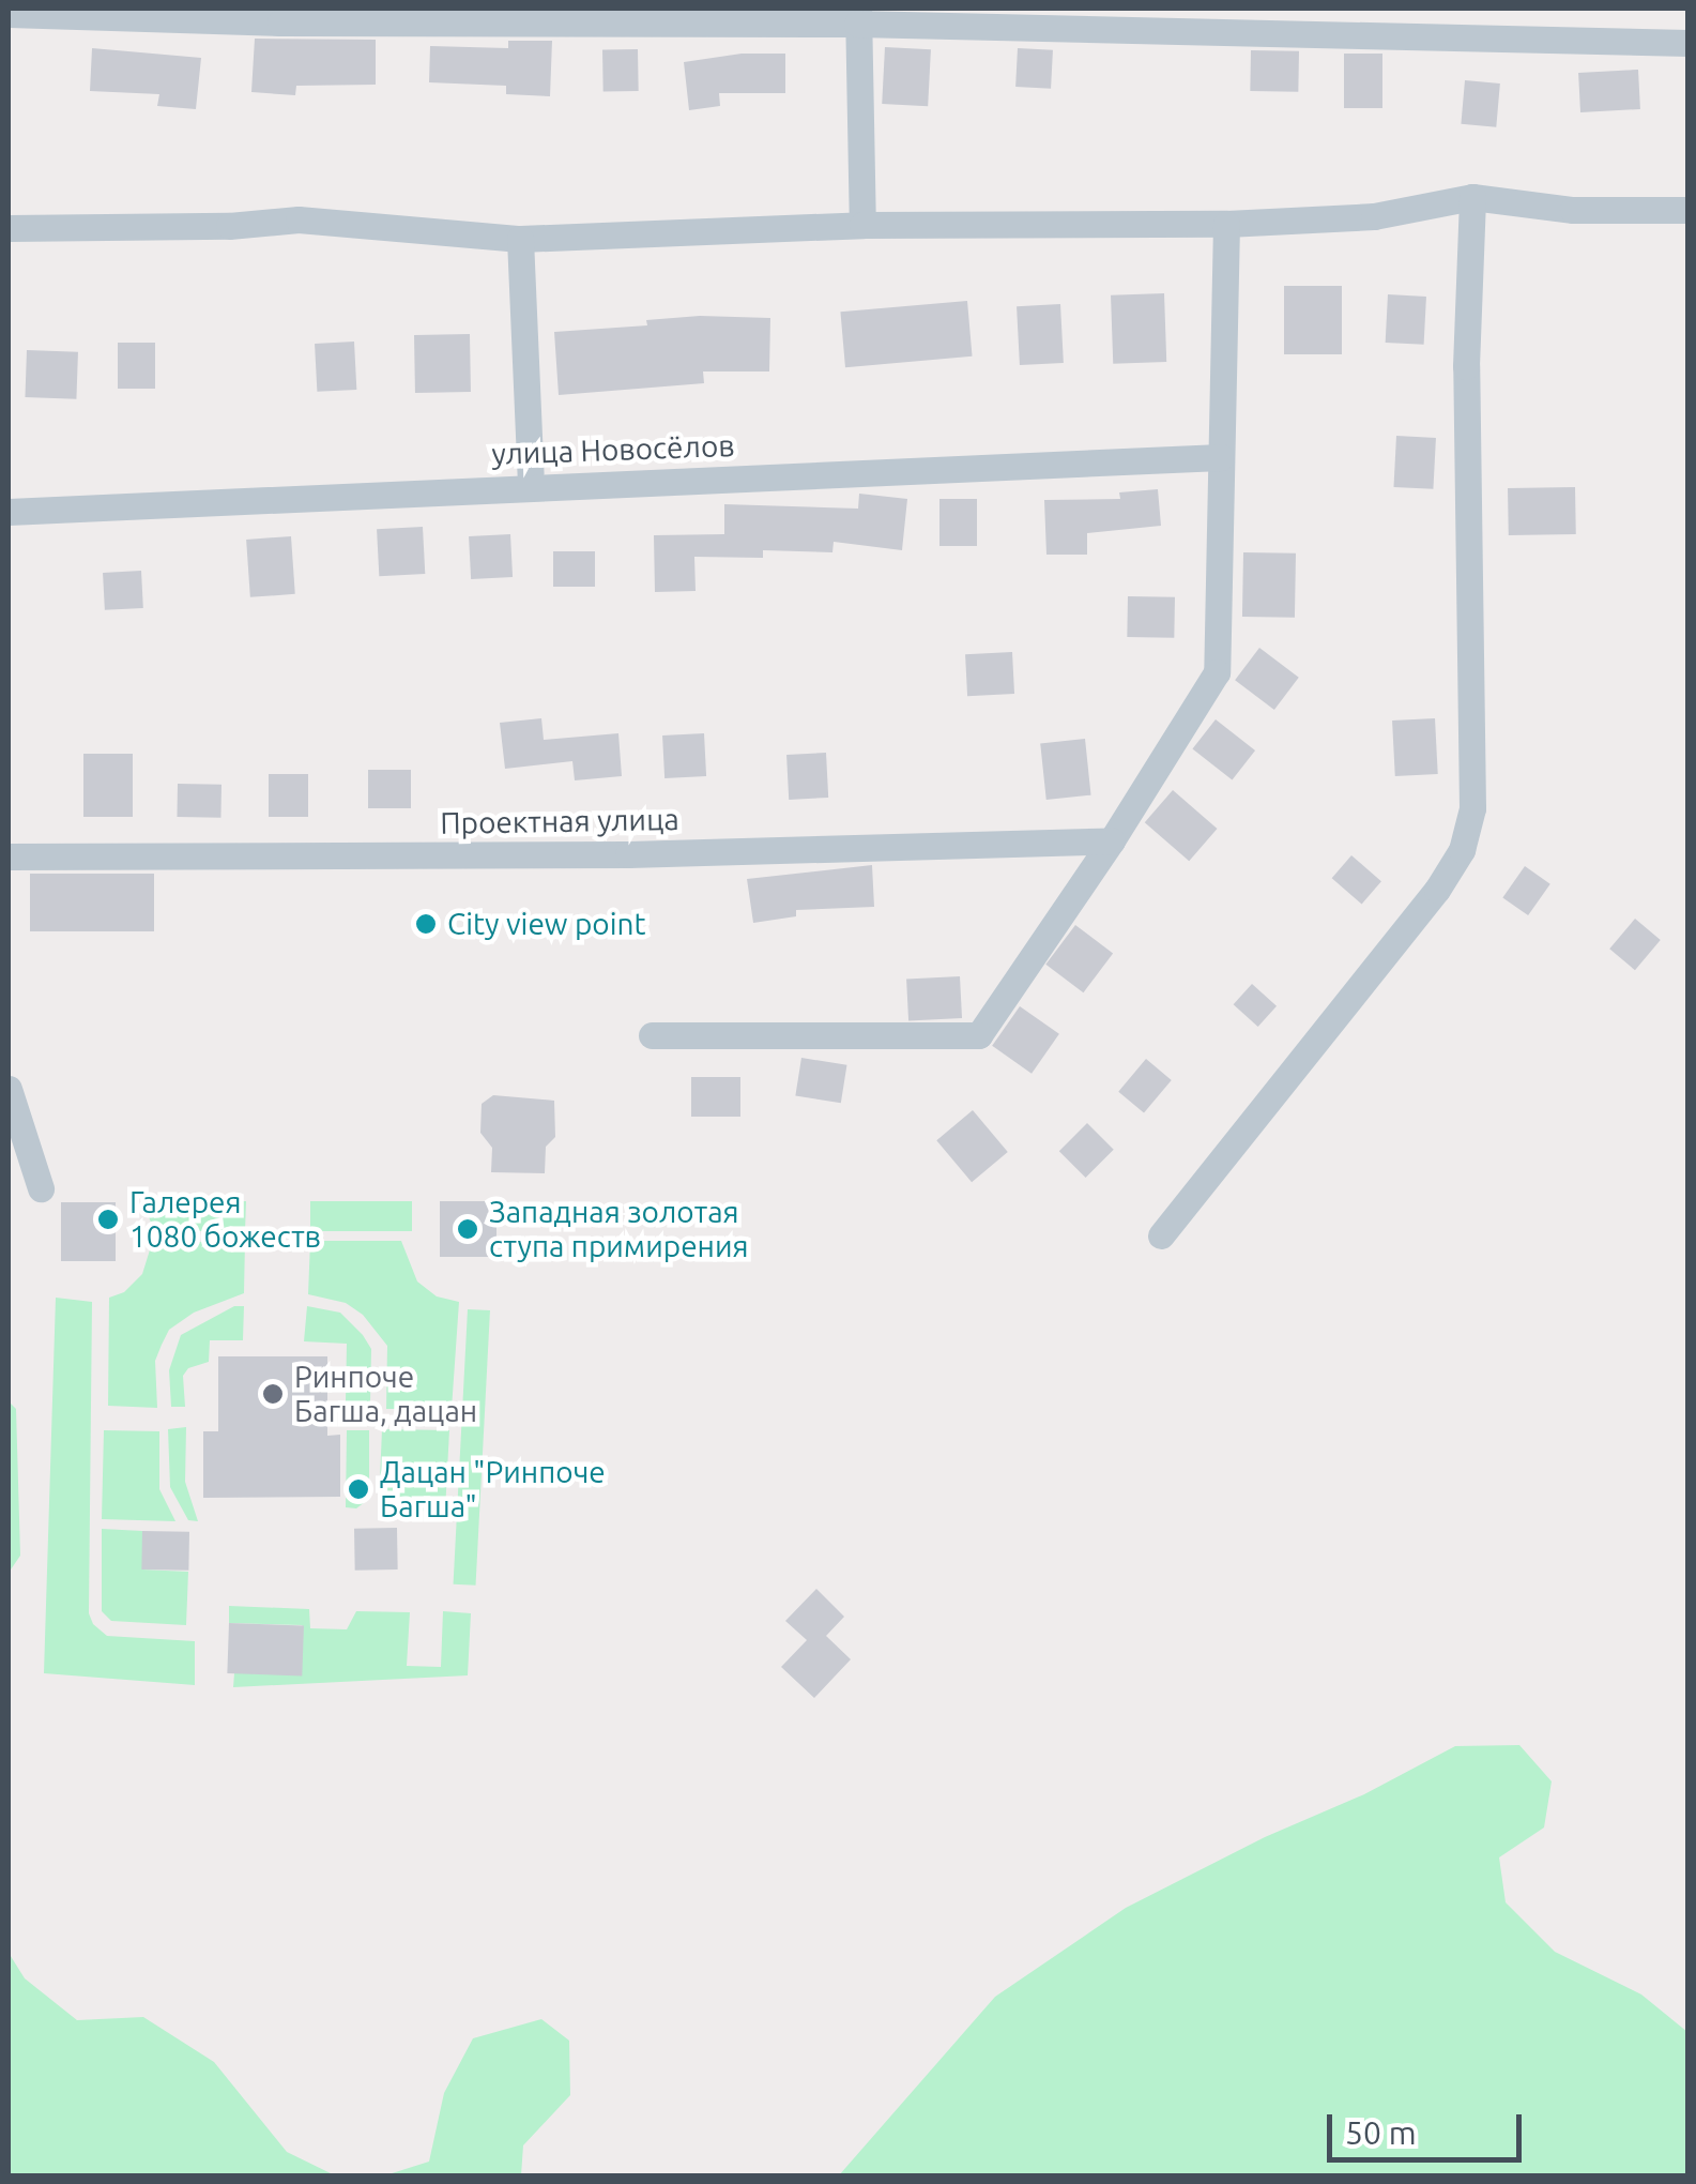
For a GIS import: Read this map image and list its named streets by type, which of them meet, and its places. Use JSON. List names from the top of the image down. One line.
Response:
{"streets":{"street":["улица Новосёлов","Проектная улица"]},"places":["City view point","Галерея 1080 божеств","Западная золотая ступа примирения","Ринпоче Багша, дацан","Дацан \"Ринпоче Багша\""],"scale_bar":"50 m"}
